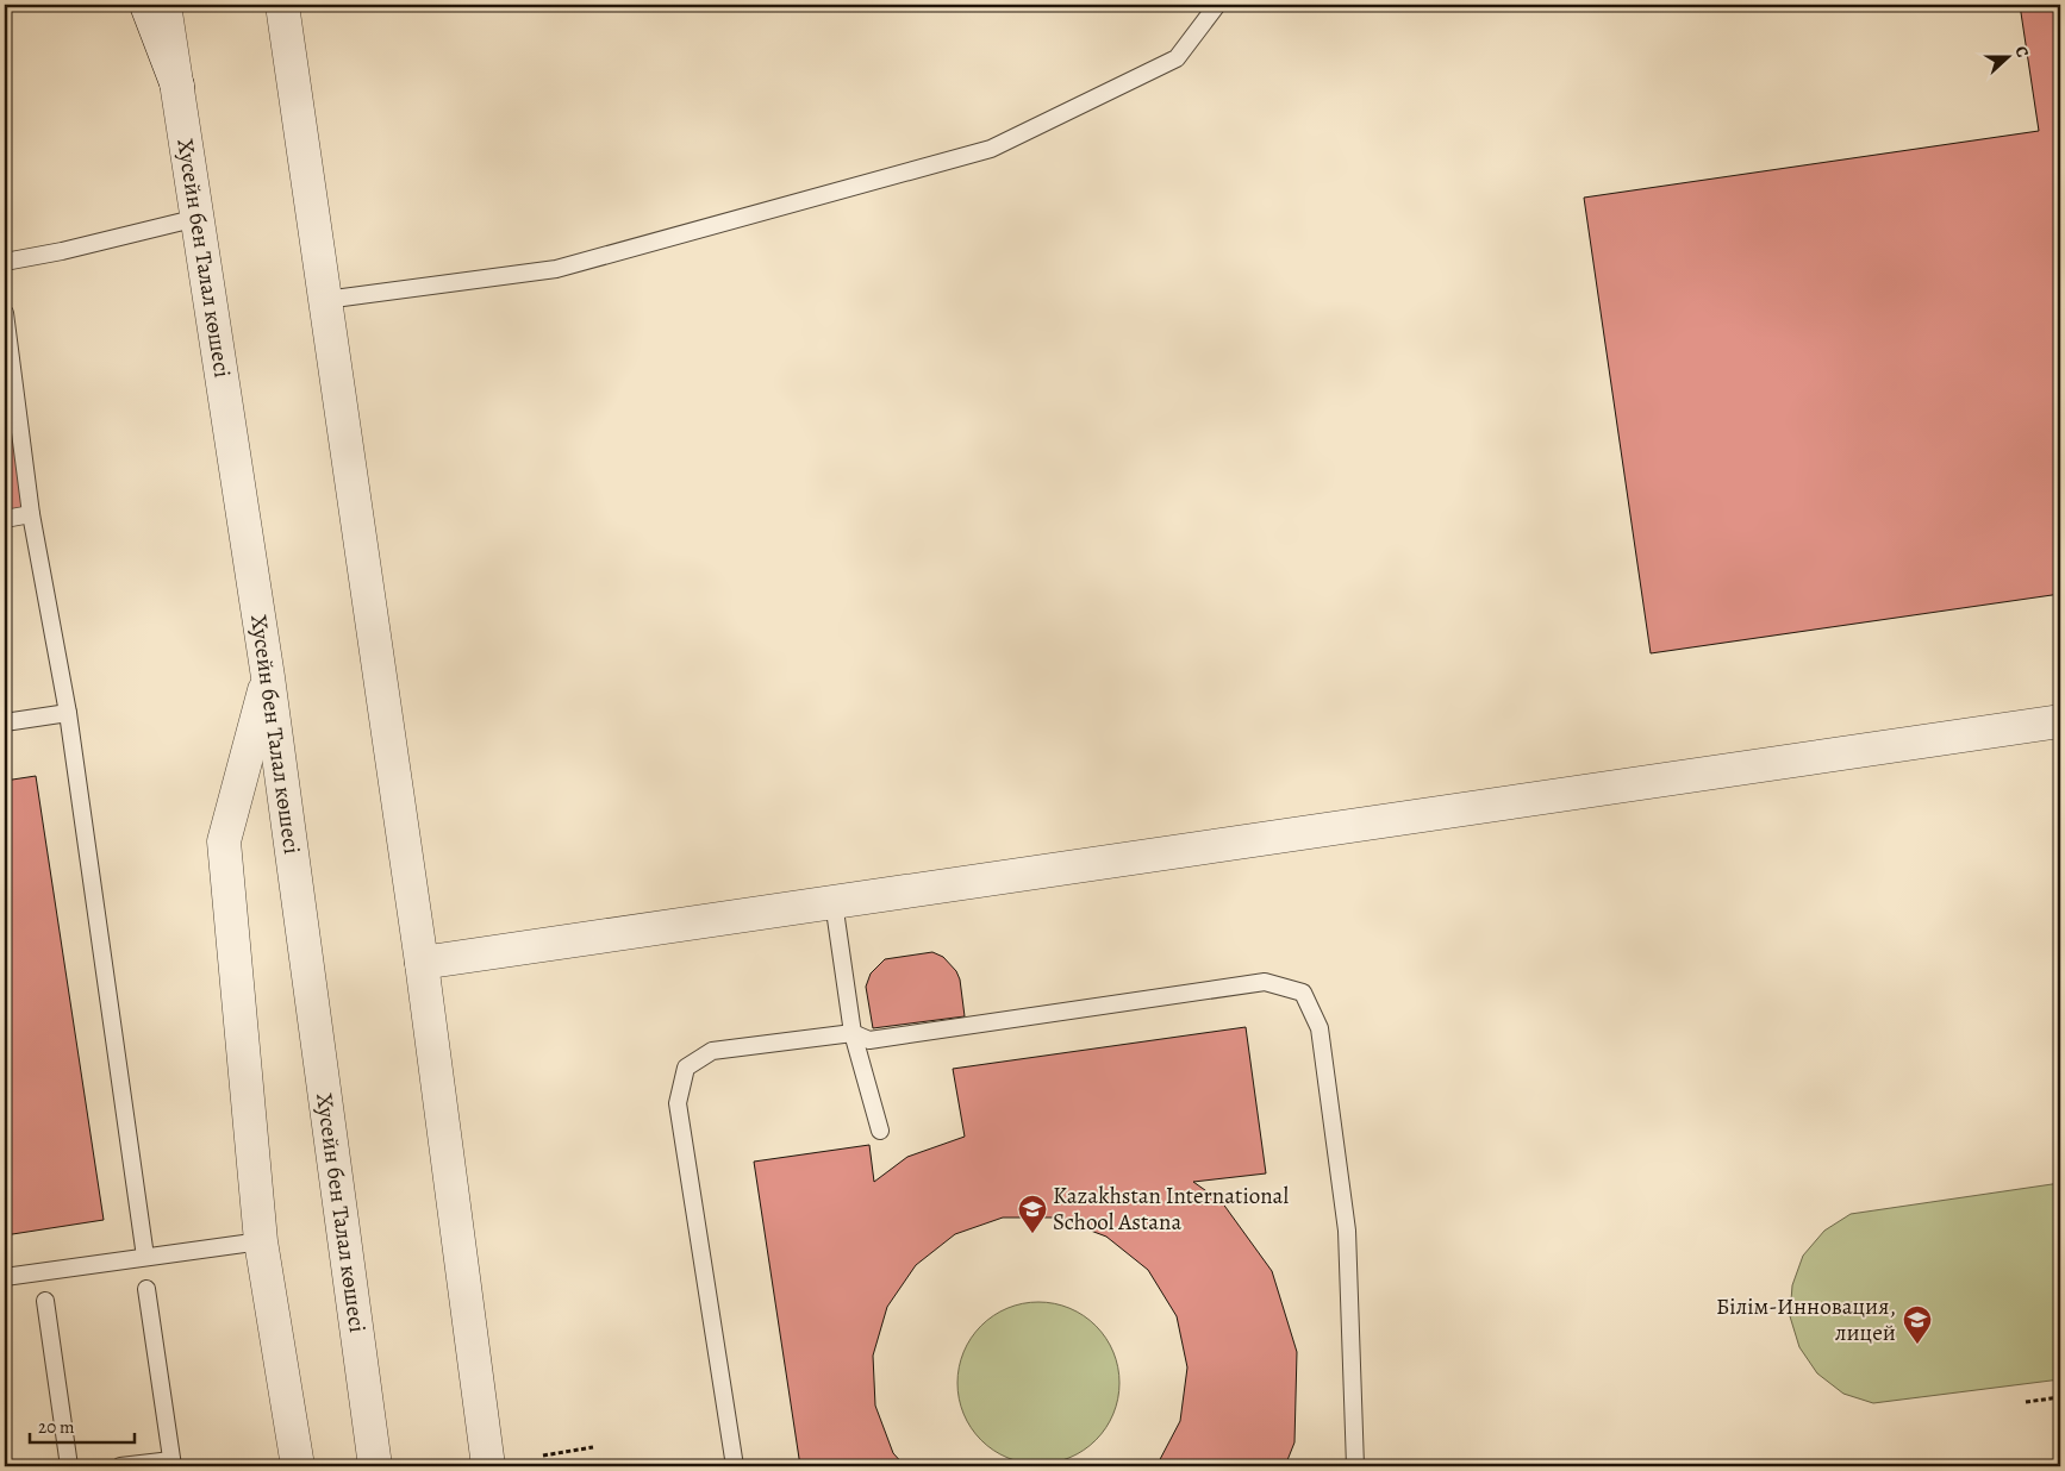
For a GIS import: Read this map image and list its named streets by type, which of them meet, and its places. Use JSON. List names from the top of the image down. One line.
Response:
{"streets":{"street":["Хусейн бен Талал көшесі"]},"places":{"school or university":["Kazakhstan International School Astana","Білім-Инновация, лицей"]},"scale_bar":"20 m","north":"right"}
